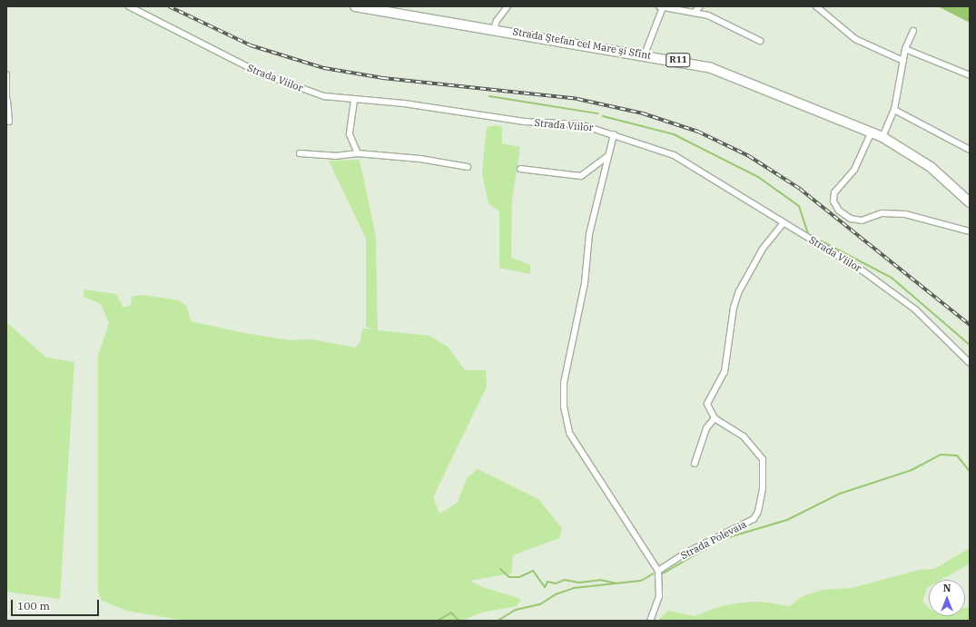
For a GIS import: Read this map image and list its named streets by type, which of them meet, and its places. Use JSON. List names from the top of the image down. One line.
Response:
{"streets":{"main road":["Strada Ştefan cel Mare şi Sfînt","R11"],"street":["Strada Viilor","Strada Polevaia"]},"scale_bar":"100 m","north":"top"}
